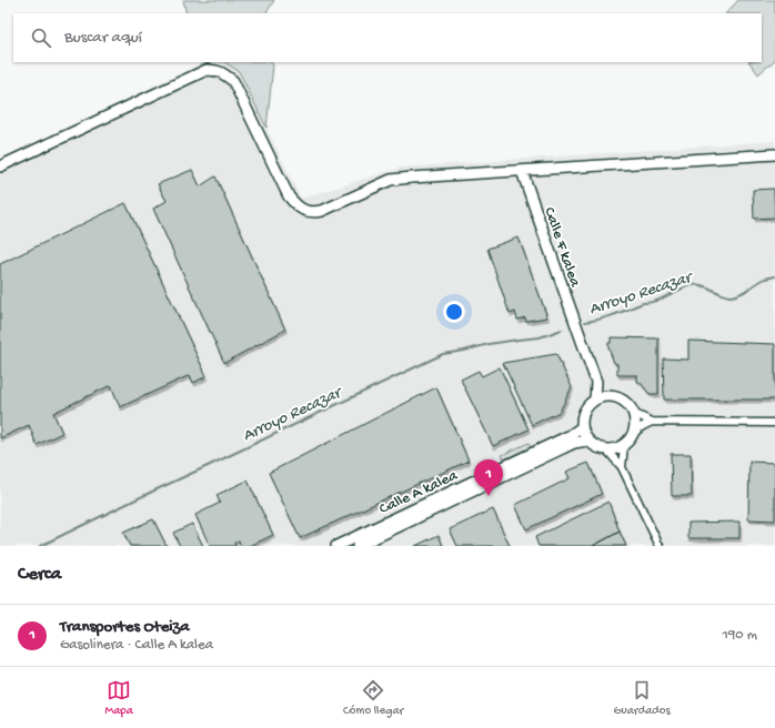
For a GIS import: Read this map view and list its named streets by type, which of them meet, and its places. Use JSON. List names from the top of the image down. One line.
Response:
{"streets":{"street":["Calle F kalea","Calle A kalea"]},"crossings":[["Calle F kalea","Calle A kalea"]],"water":["Arroyo Recazar"],"page":{"search":"Buscar aquí","pins":"1","heading":"Cerca","list":[{"mark":"1","name":"Transportes Oteiza","note":"Gasolinera · Calle A kalea","value":"190 m"}],"nav":["Mapa","Cómo llegar","Guardados"]}}
